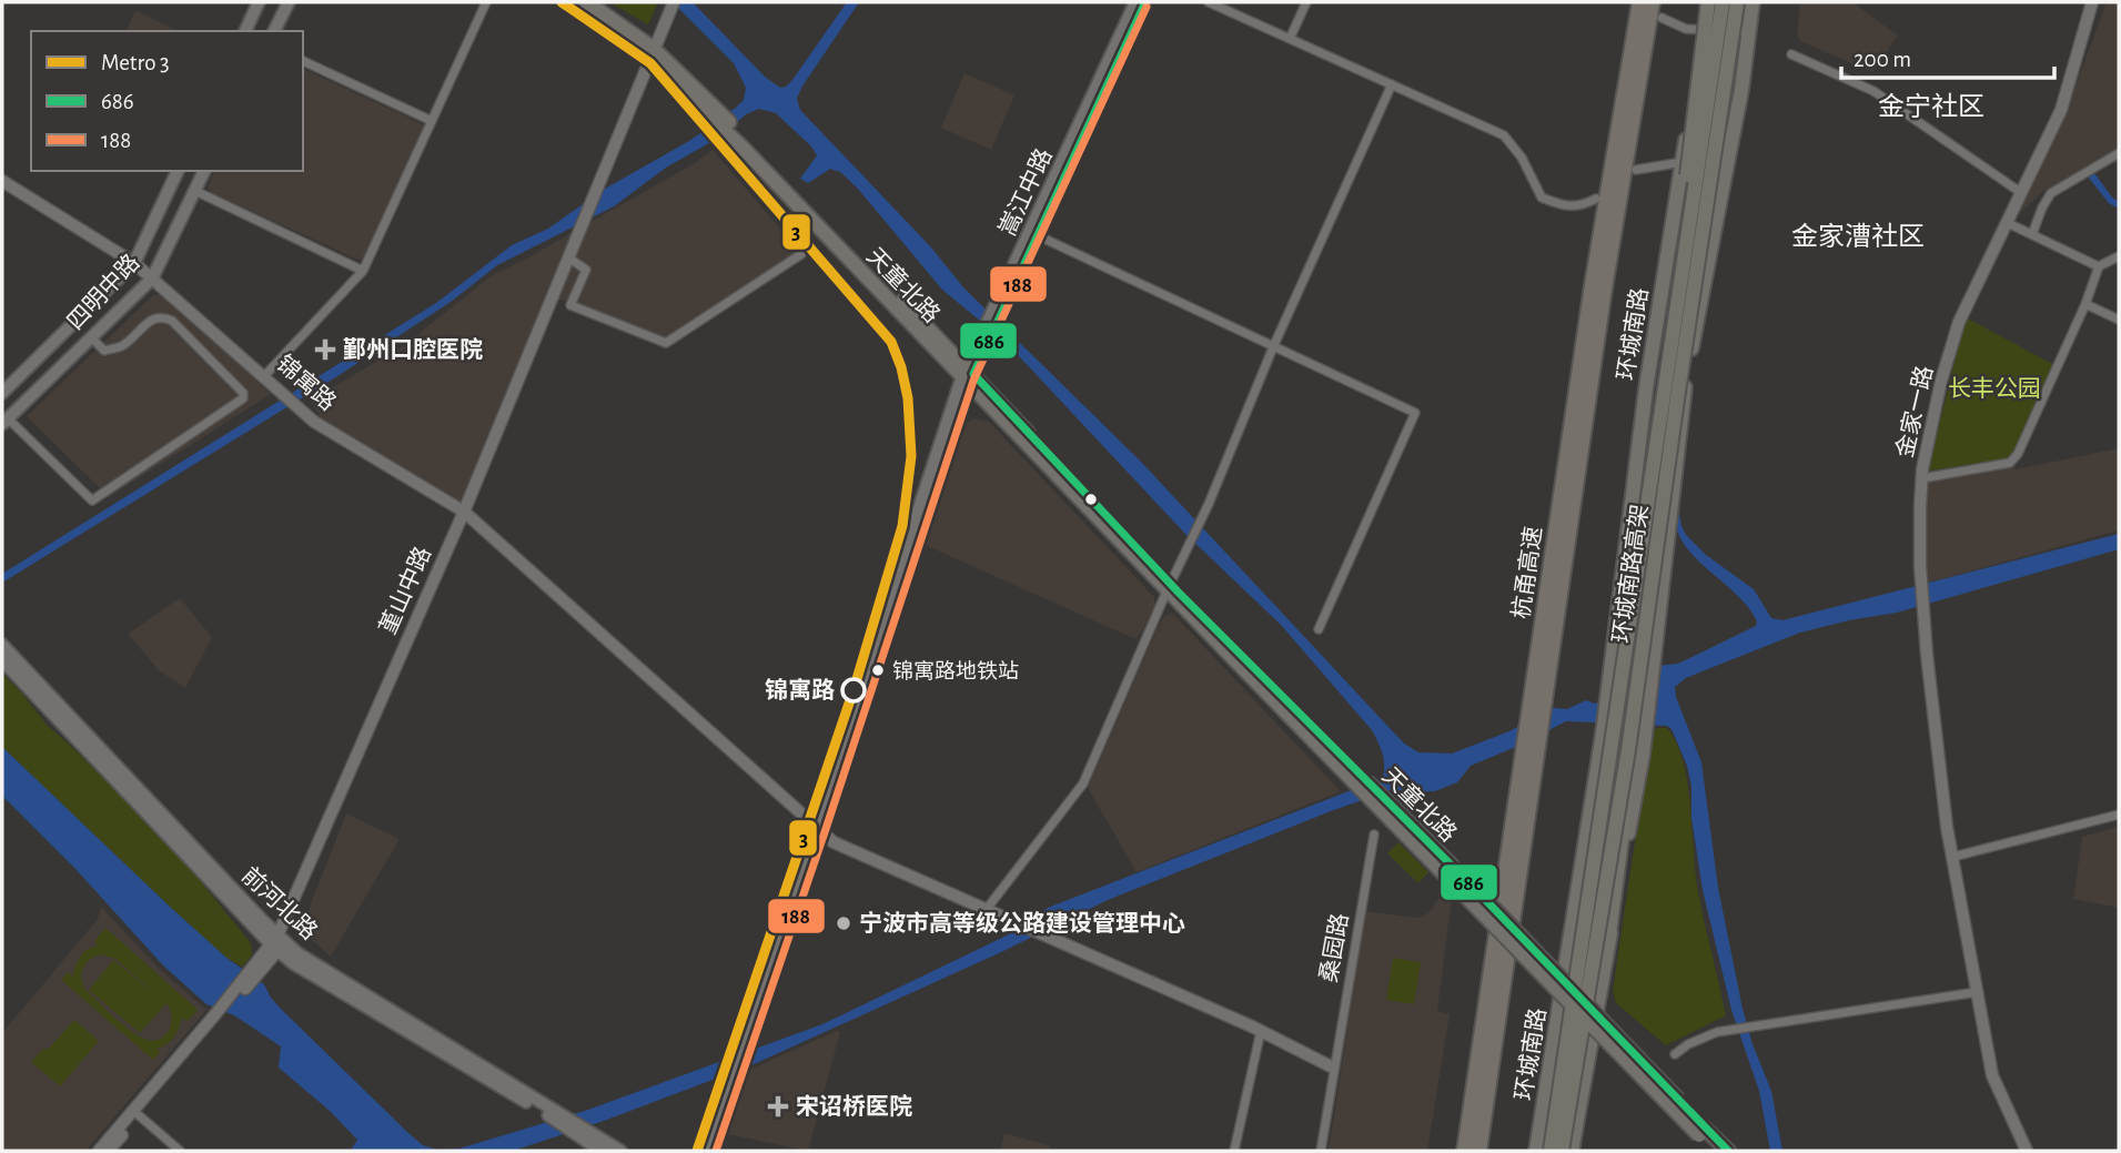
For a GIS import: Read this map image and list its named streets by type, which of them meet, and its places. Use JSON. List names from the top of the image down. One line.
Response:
{"streets":{"highway":["杭甬高速","环城南路高架"],"main road":["嵩江中路","天童北路","四明中路","环城南路","前河北路"],"street":["锦寓路","金家一路","堇山中路","桑园路"]},"crossings":[["嵩江中路","天童北路"],["嵩江中路","锦寓路"],["天童北路","堇山中路"],["四明中路","锦寓路"],["锦寓路","堇山中路"],["锦寓路","桑园路"],["堇山中路","前河北路"]],"districts":["金宁社区","金家漕社区"],"parks":["长丰公园"],"places":{"health":["鄞州口腔医院","宋诏桥医院"],"other":["锦寓路地铁站","锦寓路","宁波市高等级公路建设管理中心"]},"lines":["metro line 3","transit line 686","transit line 188"],"legend":["Metro 3","686","188"],"scale_bar":"200 m"}
